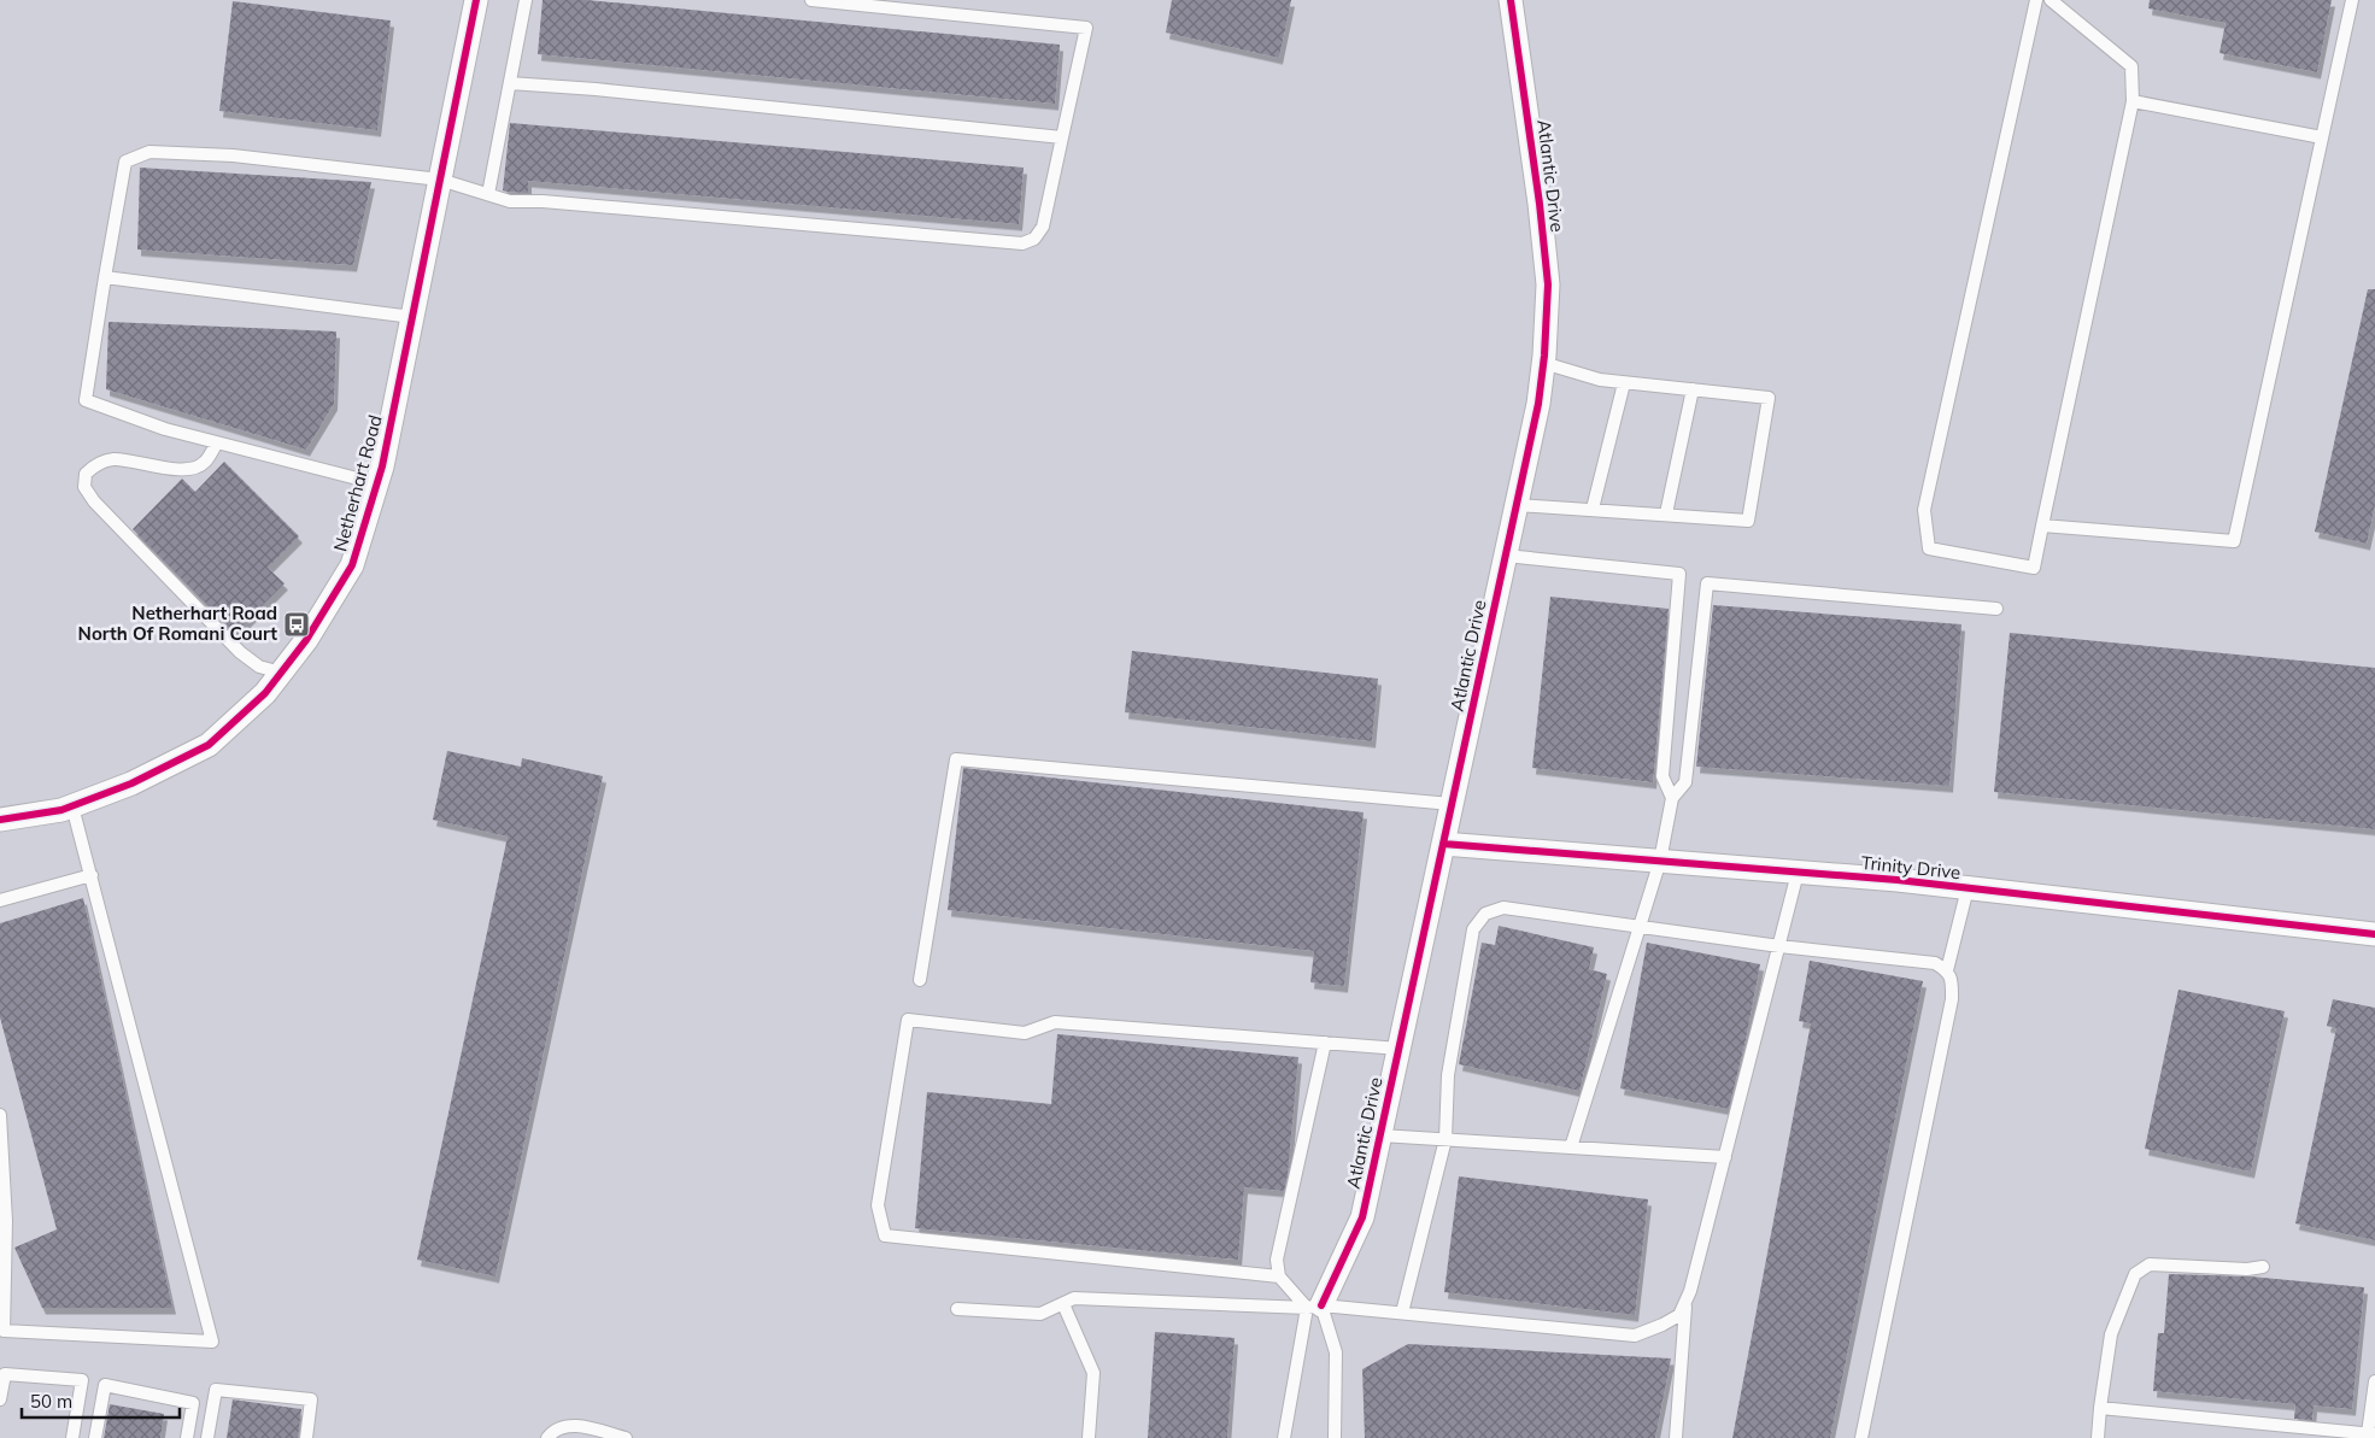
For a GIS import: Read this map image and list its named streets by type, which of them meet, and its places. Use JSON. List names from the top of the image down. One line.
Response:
{"streets":{"street":["Atlantic Drive","Netherhart Road","Trinity Drive"]},"crossings":[["Atlantic Drive","Trinity Drive"]],"places":{"bus stop":["Netherhart Road North Of Romani Court"]},"scale_bar":"50 m"}
